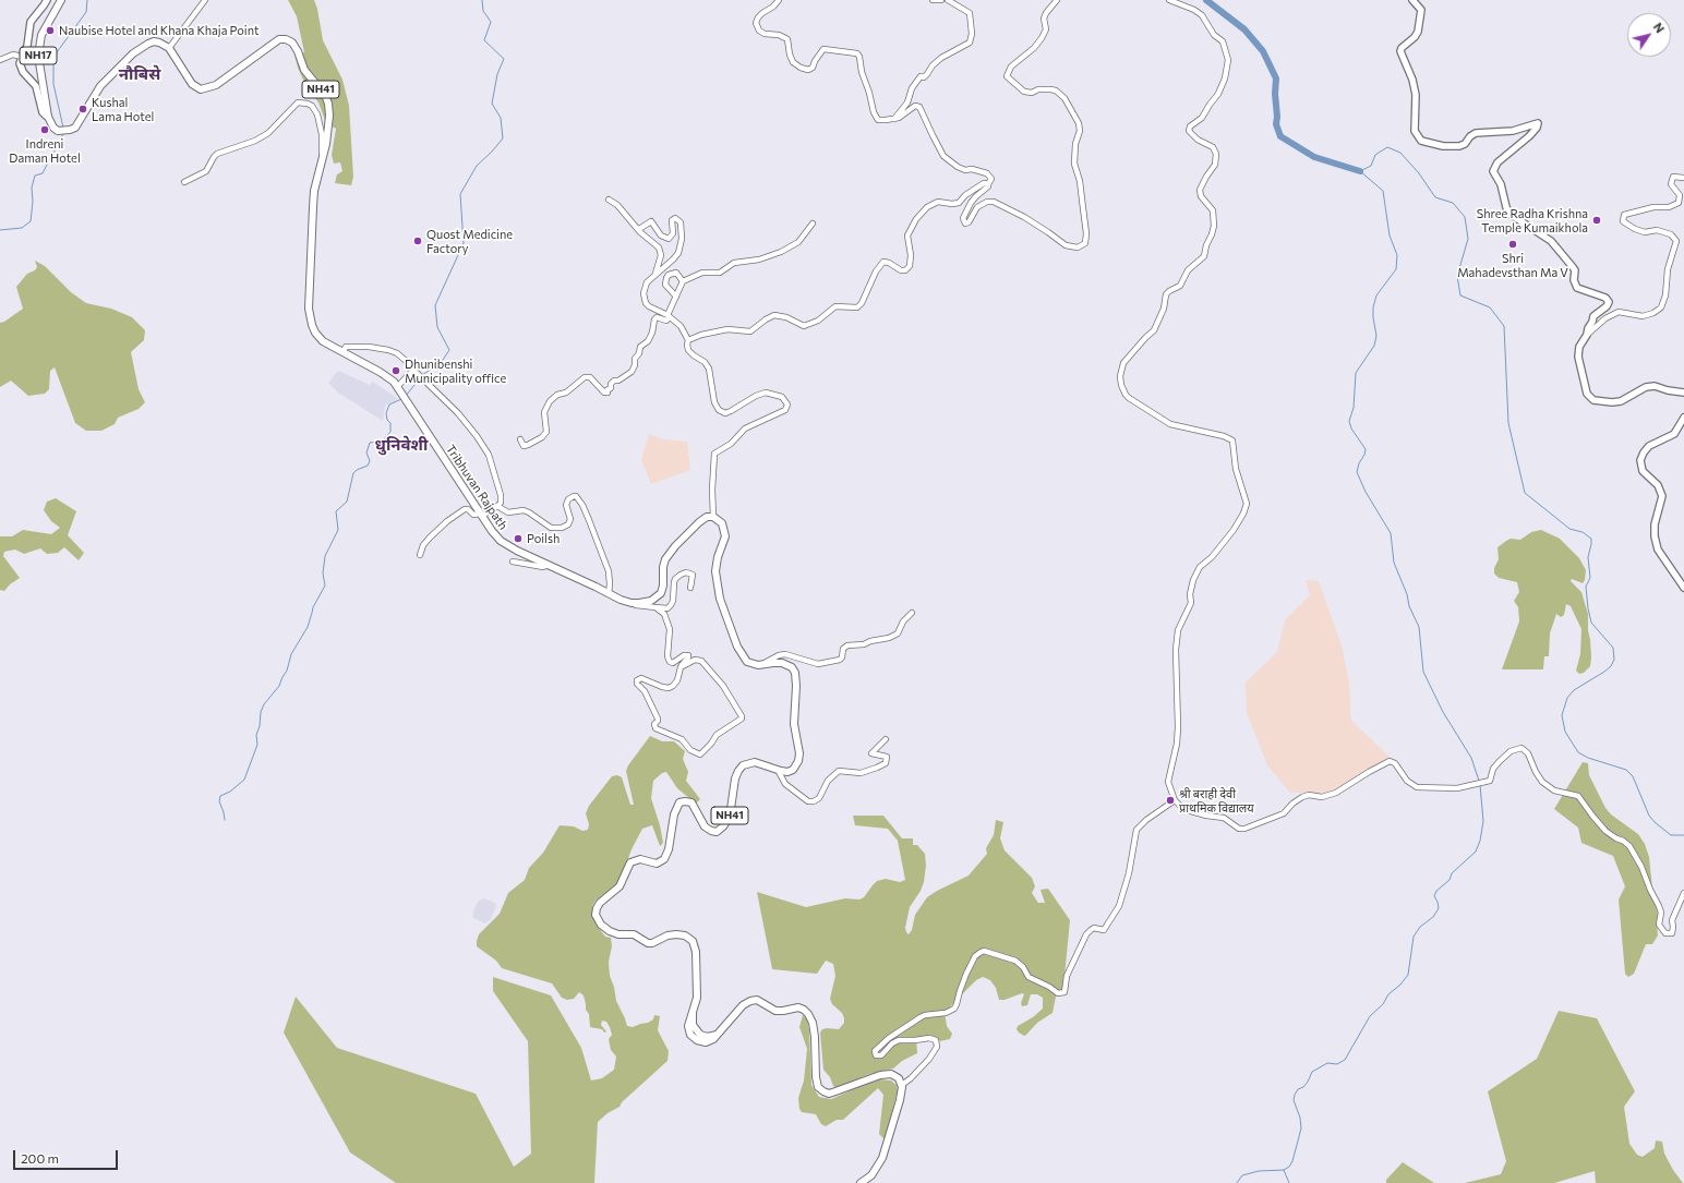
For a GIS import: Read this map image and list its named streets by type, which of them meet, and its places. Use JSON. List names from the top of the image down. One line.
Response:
{"streets":{"highway":["NH17","NH41","Tribhuvan Rajpath"]},"districts":["नौबिसे","धुनिवेशी"],"places":["Naubise Hotel and Khana Khaja Point","Kushal Lama Hotel","Indreni Daman Hotel","Shree Radha Krishna Temple Kumaikhola","Quost Medicine Factory","Shri Mahadevsthan Ma V","Dhunibenshi Municipality office","Poilsh","श्री बराही देवी प्राथमिक विद्यालय"],"scale_bar":"200 m","north":"top right"}
